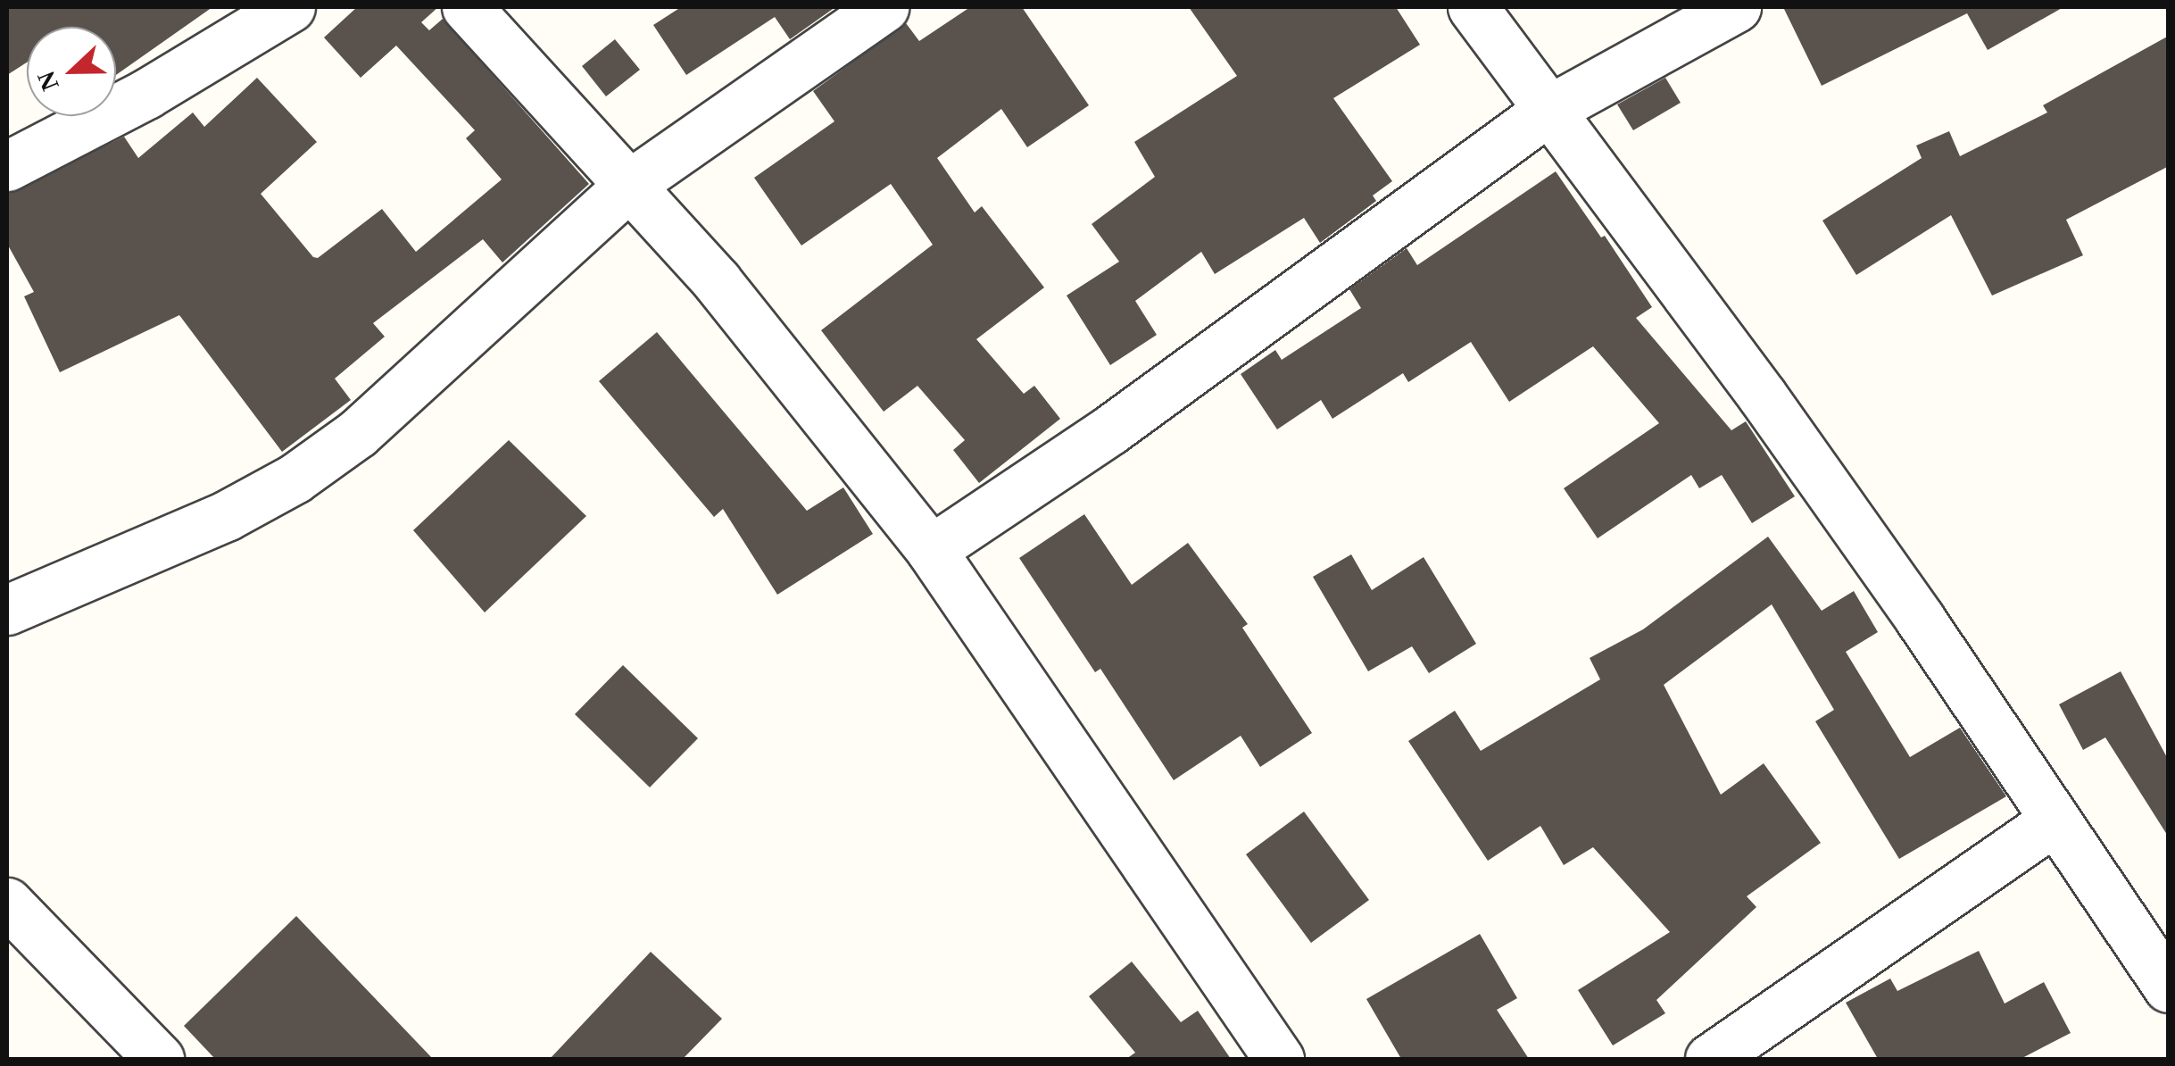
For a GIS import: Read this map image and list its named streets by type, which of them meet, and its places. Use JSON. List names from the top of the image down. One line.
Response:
{"north":"left"}
